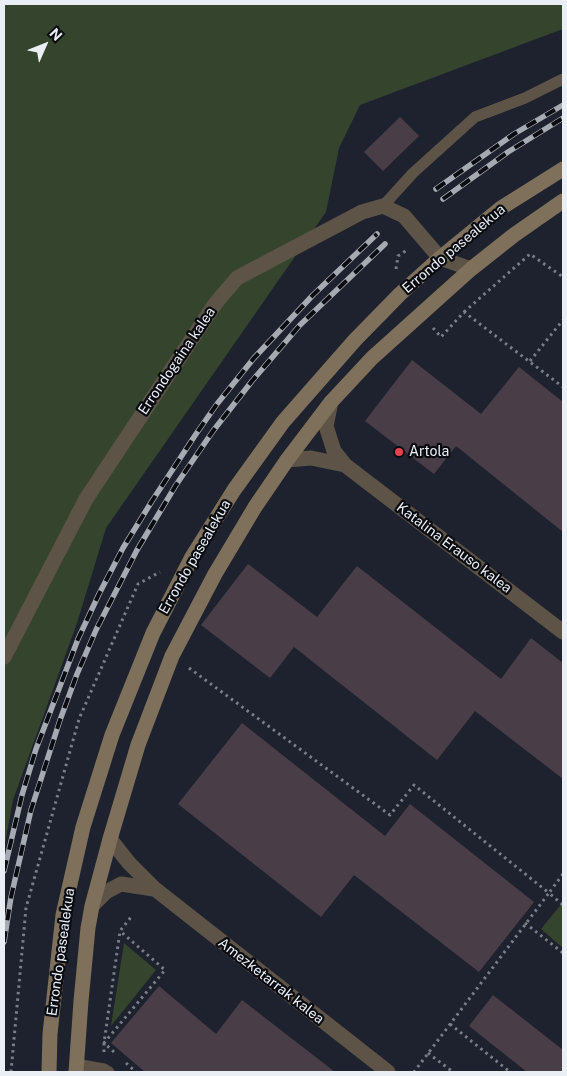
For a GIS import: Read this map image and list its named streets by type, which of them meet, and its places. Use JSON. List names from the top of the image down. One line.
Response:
{"streets":{"main road":["Errondo pasealekua"],"street":["Errondogaina kalea","Katalina Erauso kalea","Amezketarrak kalea"]},"crossings":[["Errondo pasealekua","Katalina Erauso kalea"],["Errondo pasealekua","Amezketarrak kalea"]],"places":["Artola"],"north":"top right"}
